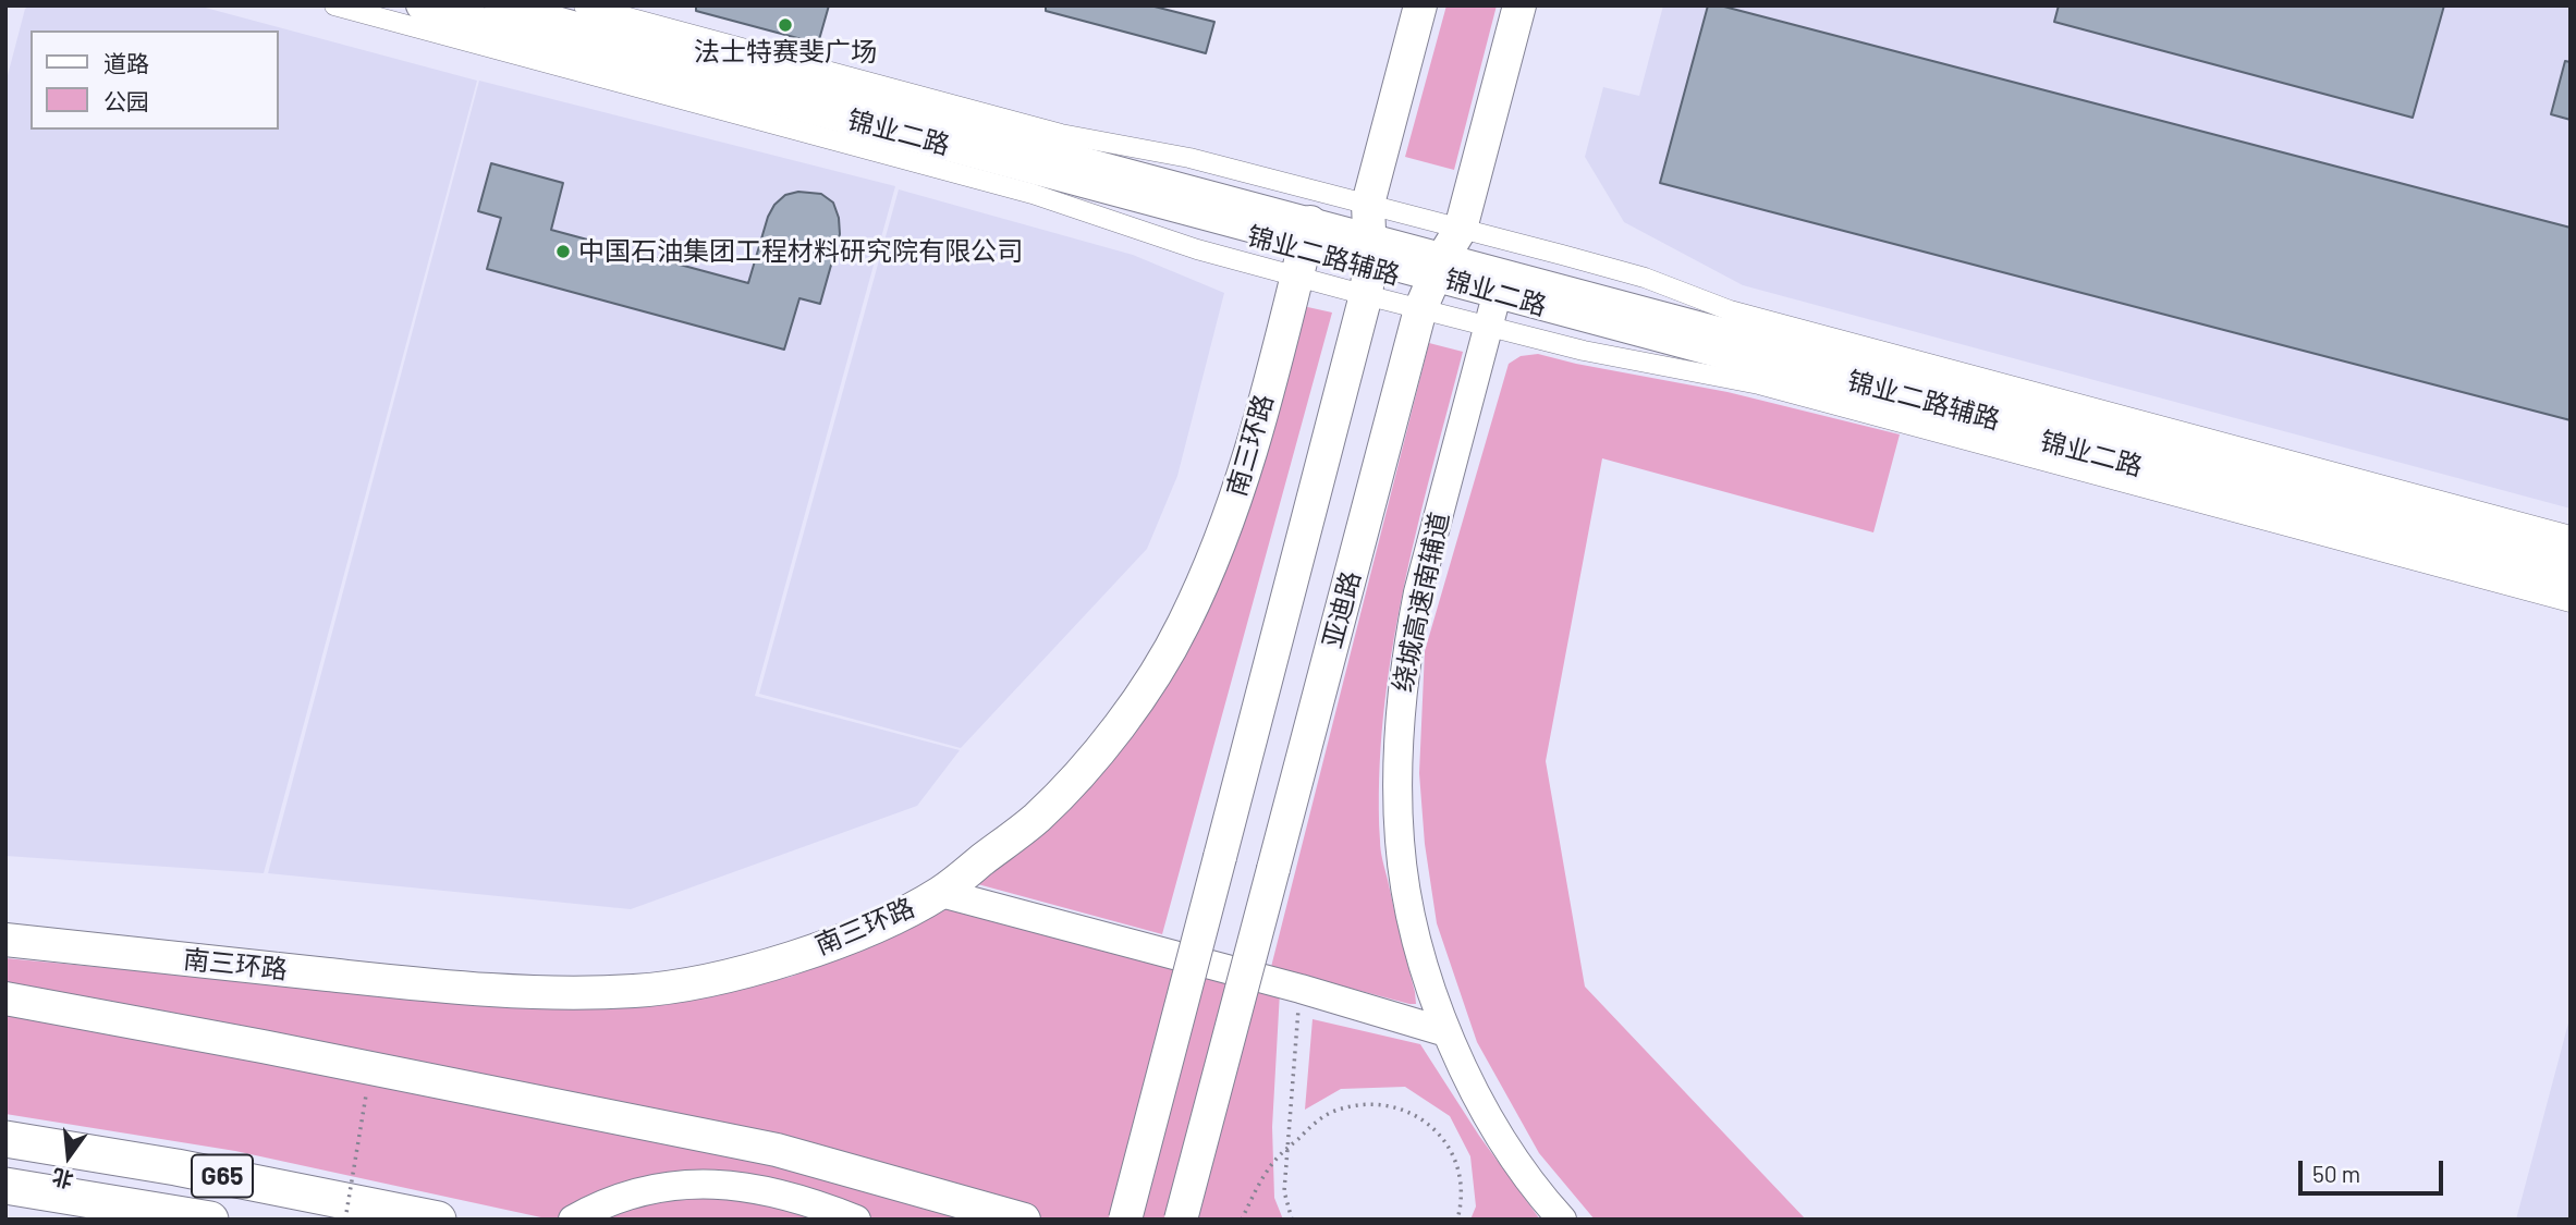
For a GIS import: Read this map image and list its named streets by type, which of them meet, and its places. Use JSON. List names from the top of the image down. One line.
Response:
{"streets":{"highway":["南三环路","亚迪路","G65"],"main road":["锦业二路","绕城高速南辅道"],"street":["锦业二路辅路"]},"crossings":[["锦业二路","南三环路"],["锦业二路","绕城高速南辅道"],["锦业二路","亚迪路"],["锦业二路辅路","南三环路"],["锦业二路辅路","绕城高速南辅道"],["锦业二路辅路","亚迪路"]],"places":["法士特赛斐广场","中国石油集团工程材料研究院有限公司"],"legend":["道路","公园"],"scale_bar":"50 m","north":"bottom"}
